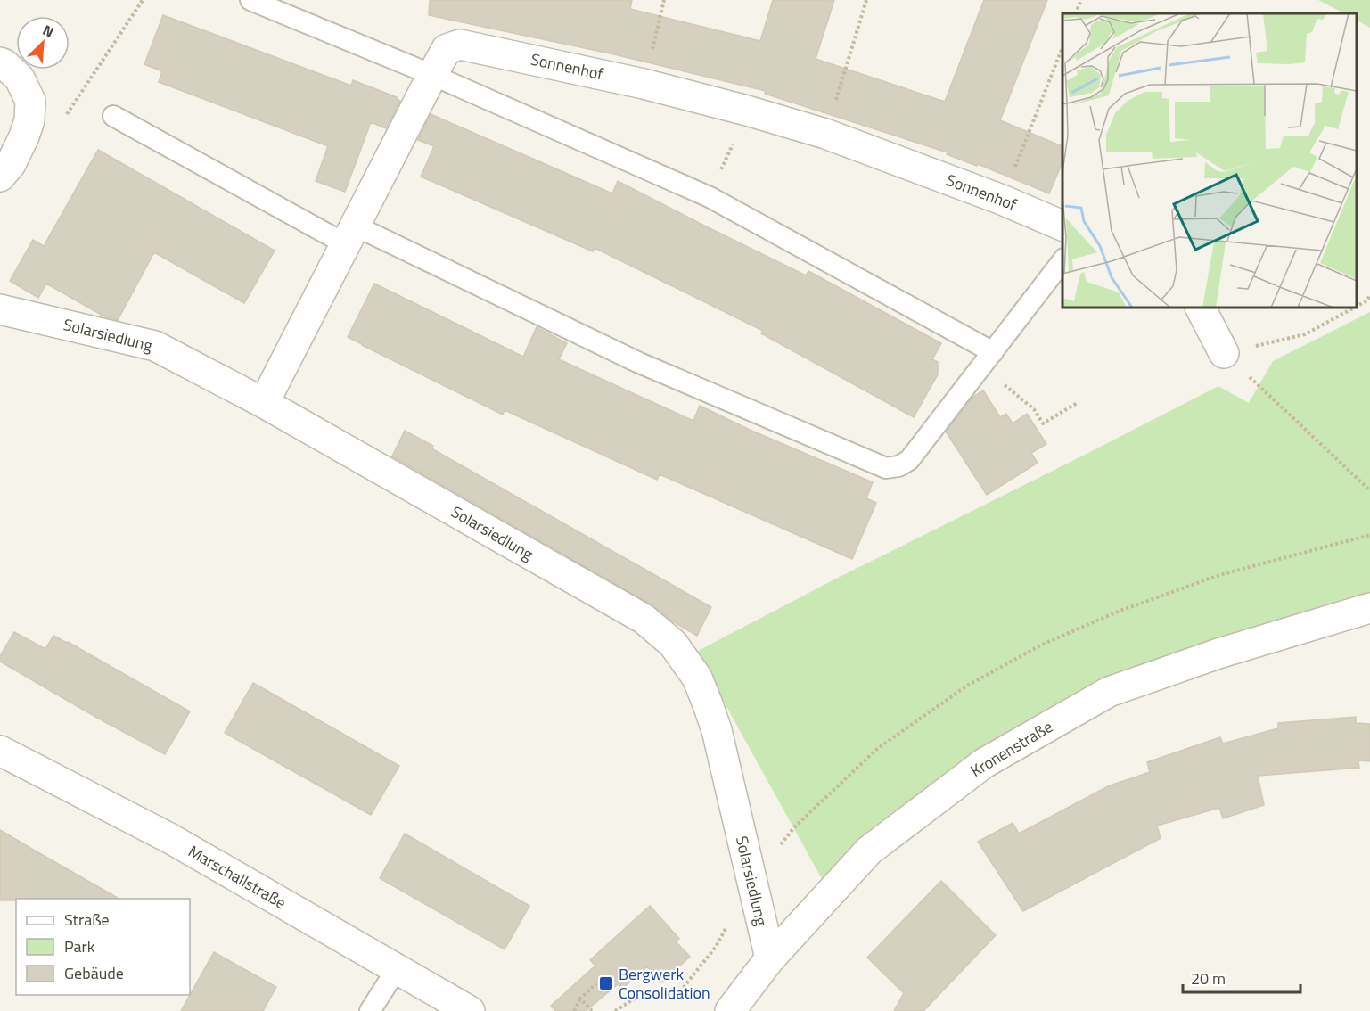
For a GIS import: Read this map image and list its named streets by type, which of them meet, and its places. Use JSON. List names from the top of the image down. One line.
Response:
{"streets":{"street":["Sonnenhof","Solarsiedlung","Kronenstraße","Marschallstraße"]},"crossings":[["Sonnenhof","Solarsiedlung"],["Solarsiedlung","Kronenstraße"]],"places":{"transit":["Bergwerk Consolidation"]},"legend":["Straße","Park","Gebäude"],"scale_bar":"20 m","north":"top right"}
